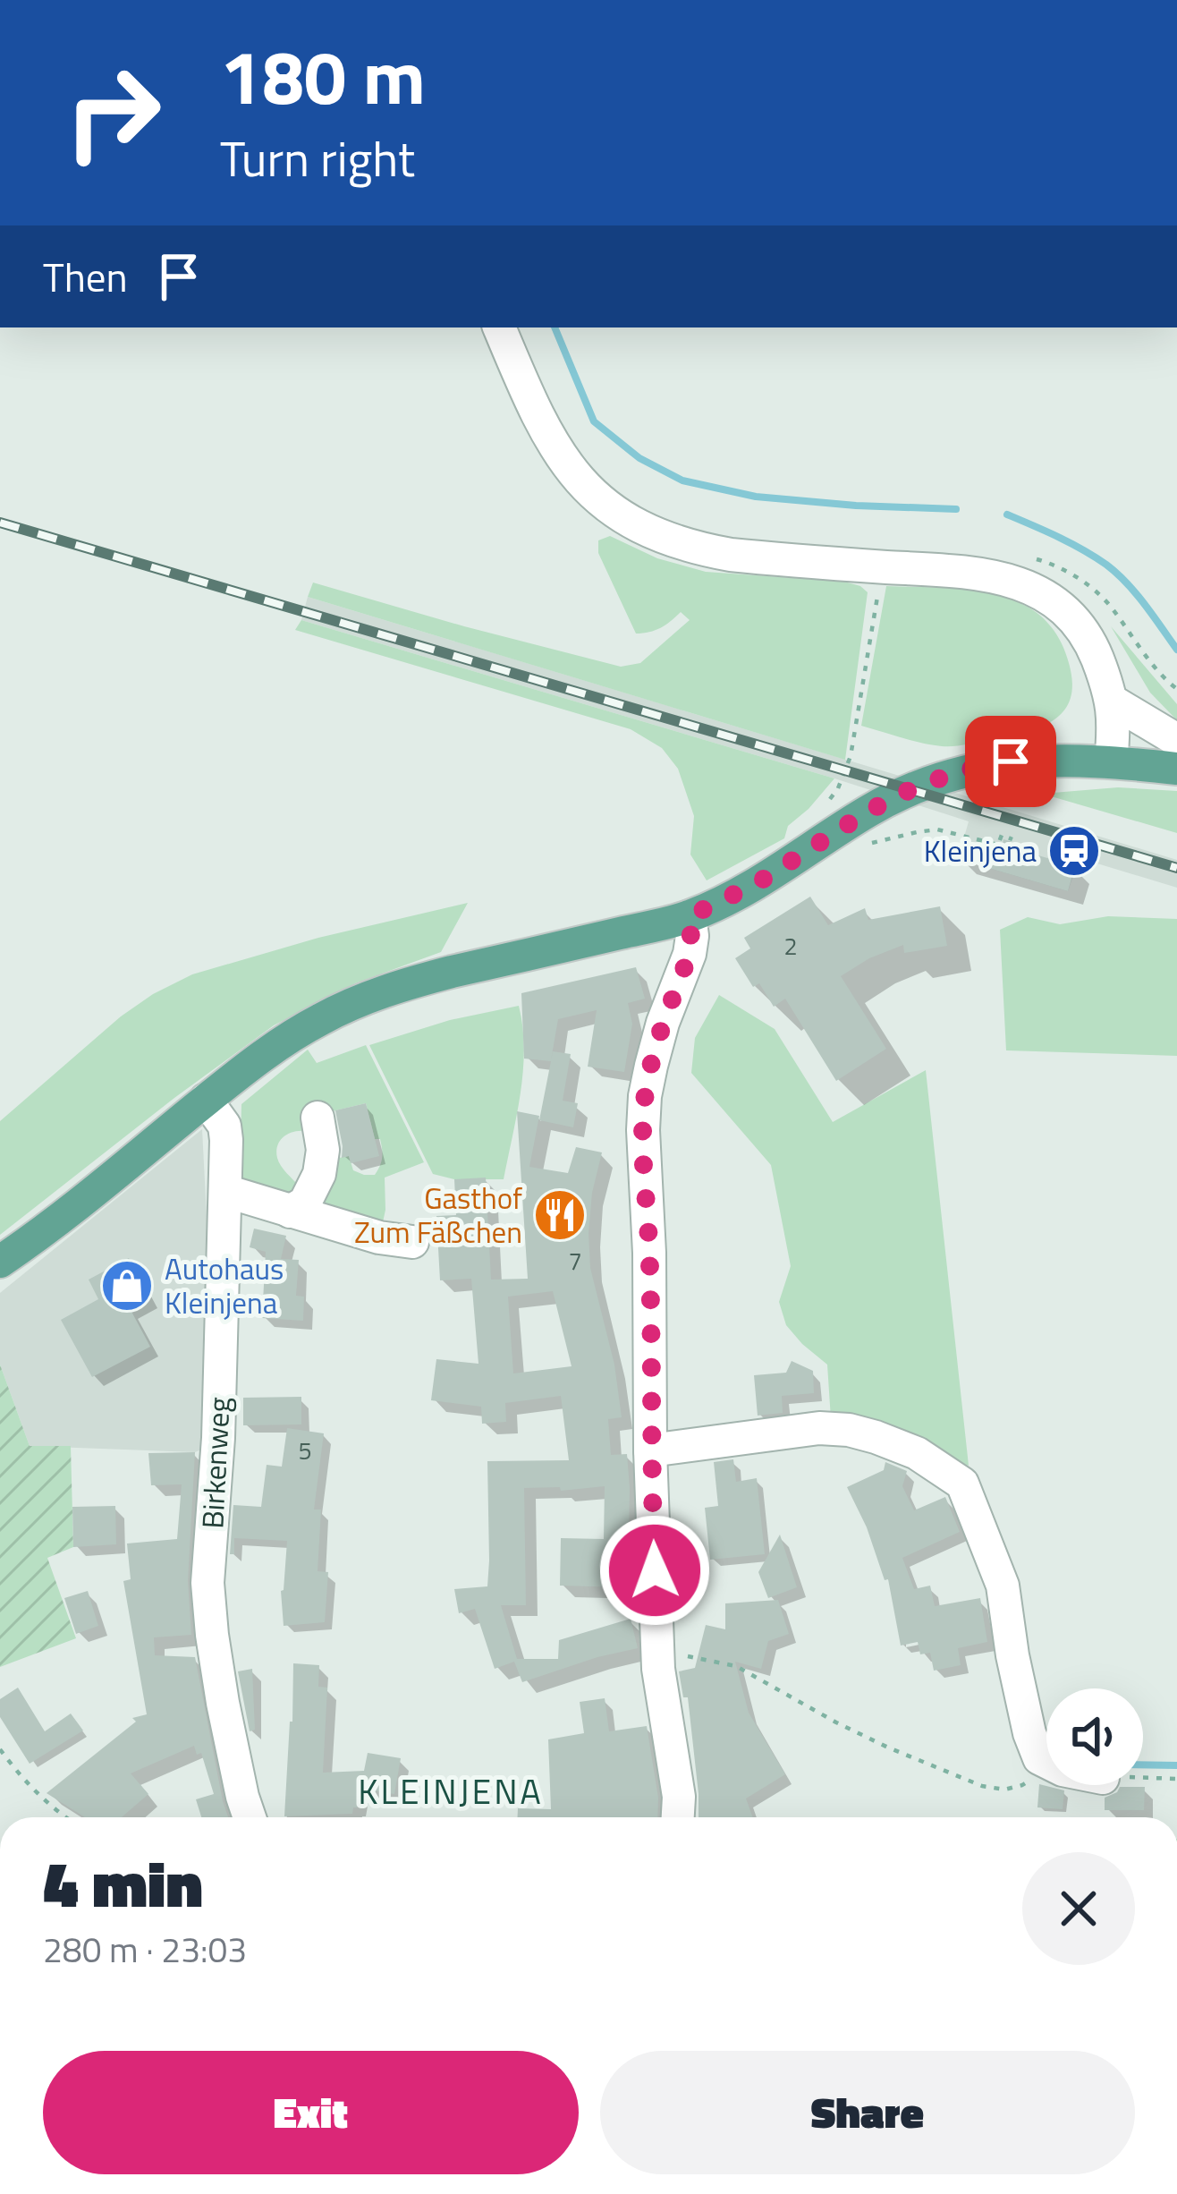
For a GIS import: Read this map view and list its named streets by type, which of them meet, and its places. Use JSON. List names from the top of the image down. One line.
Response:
{"streets":{"street":["Birkenweg"]},"districts":["KLEINJENA"],"places":{"station":["Kleinjena"],"restaurant":["Gasthof Zum Fäßchen"],"shop":["Autohaus Kleinjena"]},"house_numbers":["2","7","5"],"page":{"turn":["180 m","Turn right"],"then":"Then","heading":["4 min","280 m · 23:03"],"buttons":["Exit","Share"]}}
